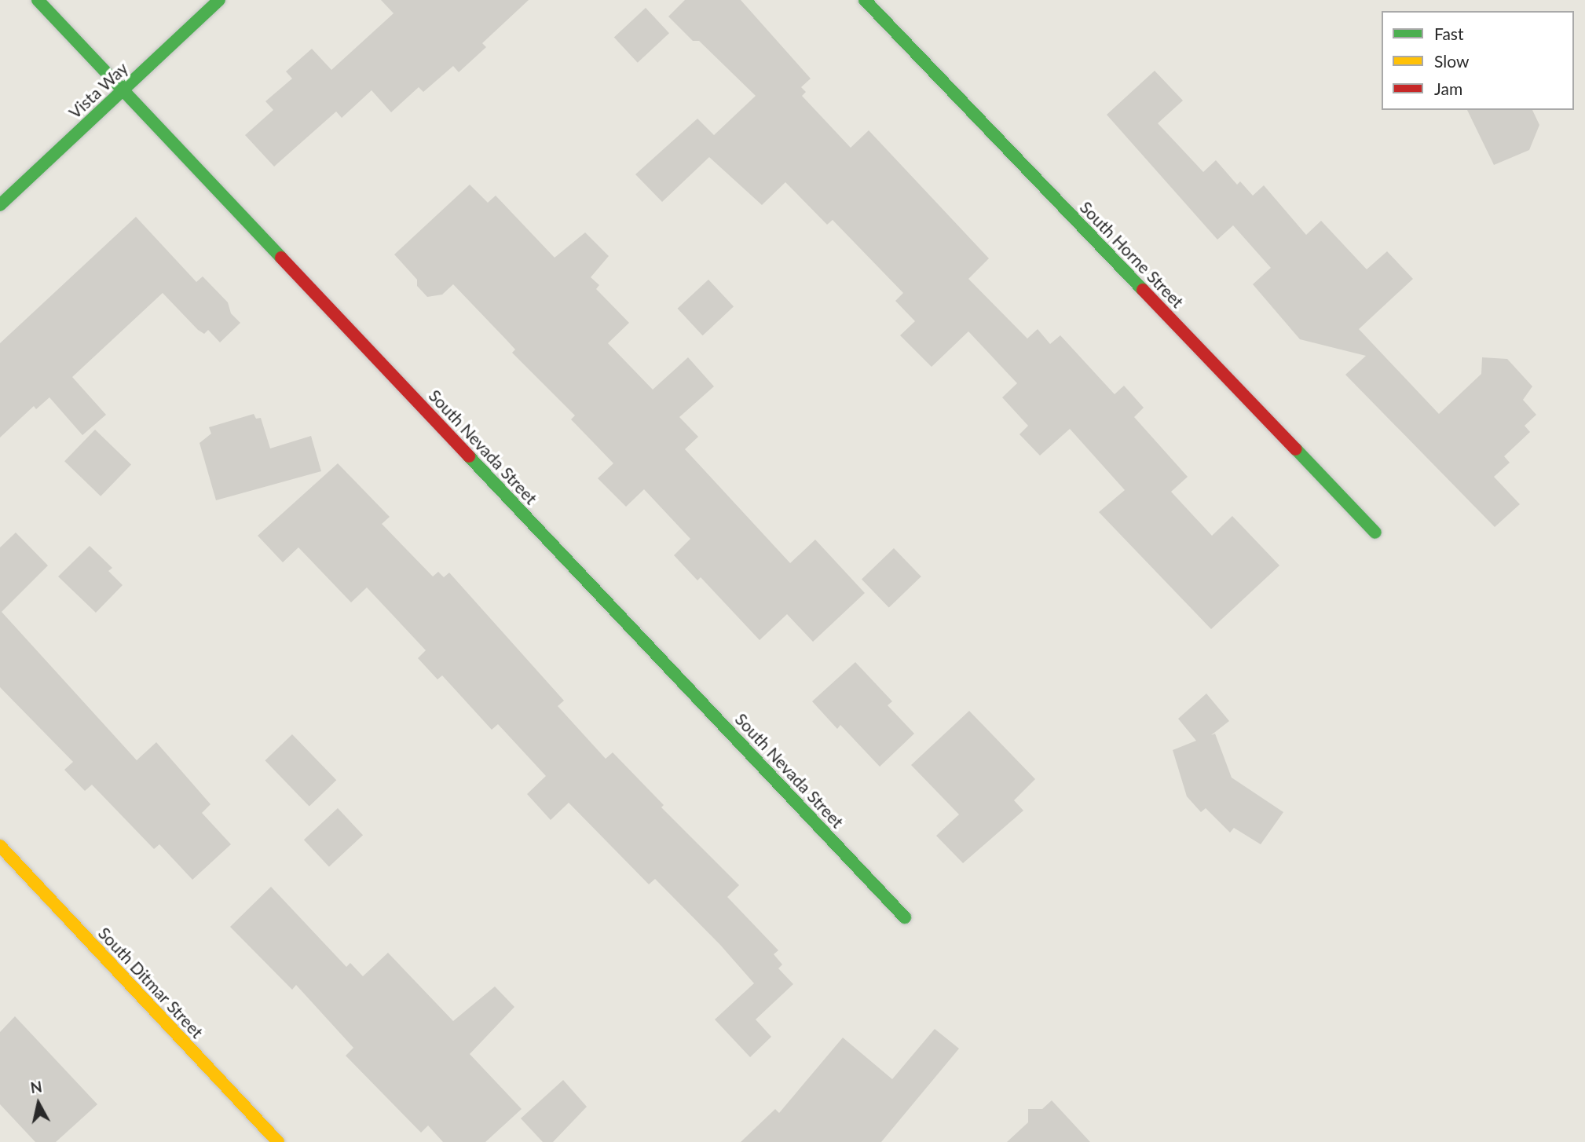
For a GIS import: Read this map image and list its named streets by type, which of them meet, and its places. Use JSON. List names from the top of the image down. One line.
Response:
{"streets":{"street":["Vista Way","South Horne Street","South Nevada Street","South Ditmar Street"]},"crossings":[["Vista Way","South Nevada Street"]],"legend":["Fast","Slow","Jam"],"north":"top"}
